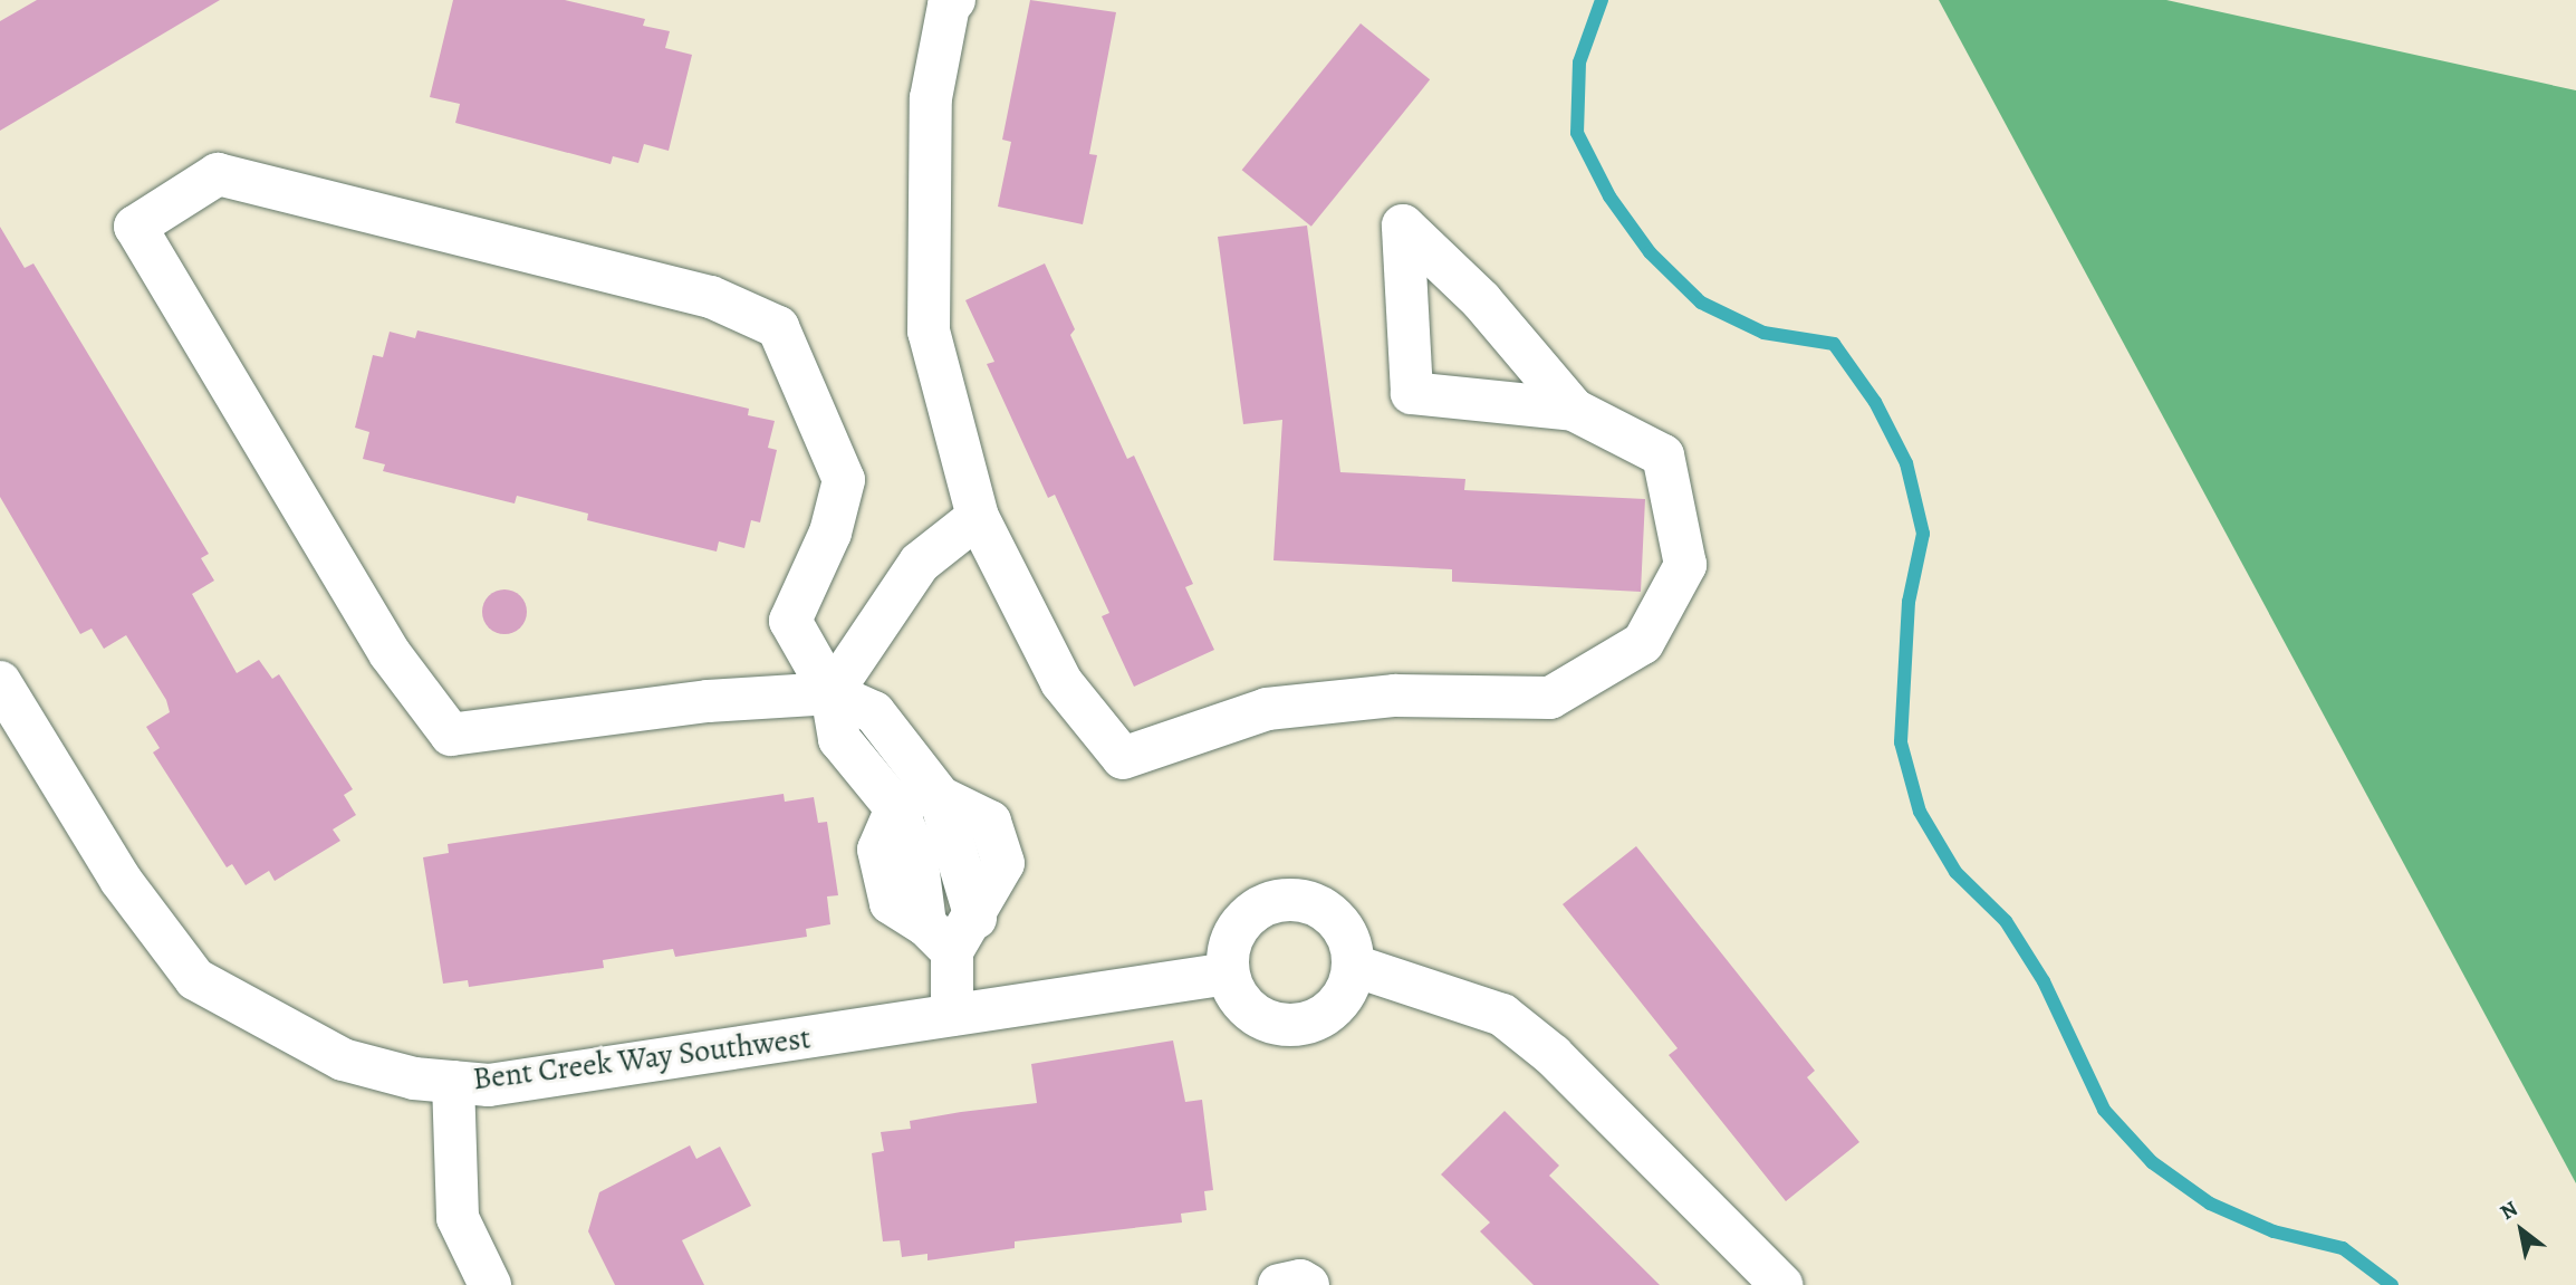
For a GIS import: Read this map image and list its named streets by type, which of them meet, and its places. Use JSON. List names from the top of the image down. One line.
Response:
{"streets":{"street":["Bent Creek Way Southwest"]},"north":"top left"}
